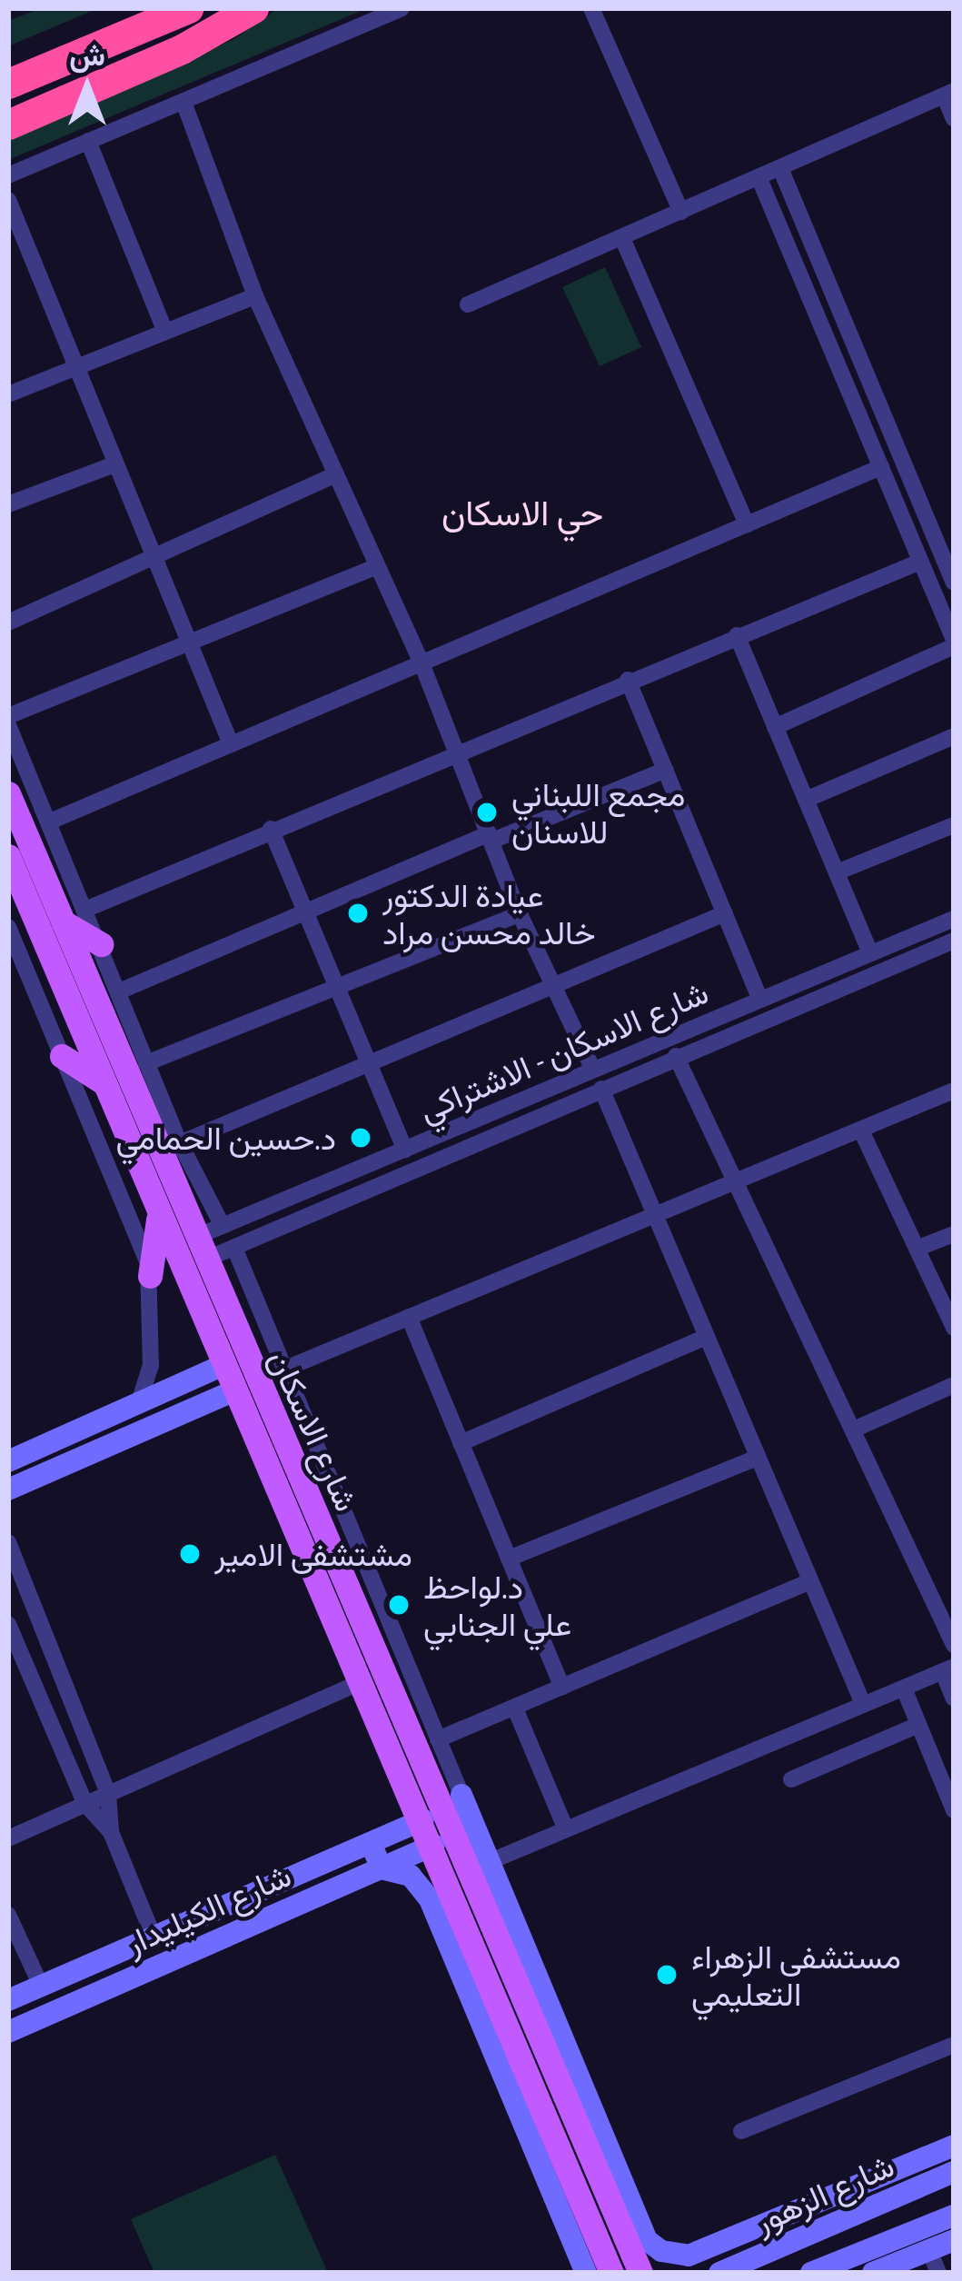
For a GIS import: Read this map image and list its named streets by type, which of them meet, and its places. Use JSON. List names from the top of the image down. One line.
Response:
{"streets":{"main road":["شارع الاسكان","شارع الكيليدار","شارع الزهور"],"street":["شارع الاسكان - الاشتراكي"]},"crossings":[["شارع الاسكان - الاشتراكي","شارع الاسكان"],["شارع الاسكان","شارع الكيليدار"]],"districts":["حي الاسكان"],"places":["مجمع اللبناني للاسنان","عيادة الدكتور خالد محسن مراد","د.حسين الحمامي","مشتشفى الامير","د.لواحظ علي الجنابي","مستشفى الزهراء التعليمي"],"north":"top"}
